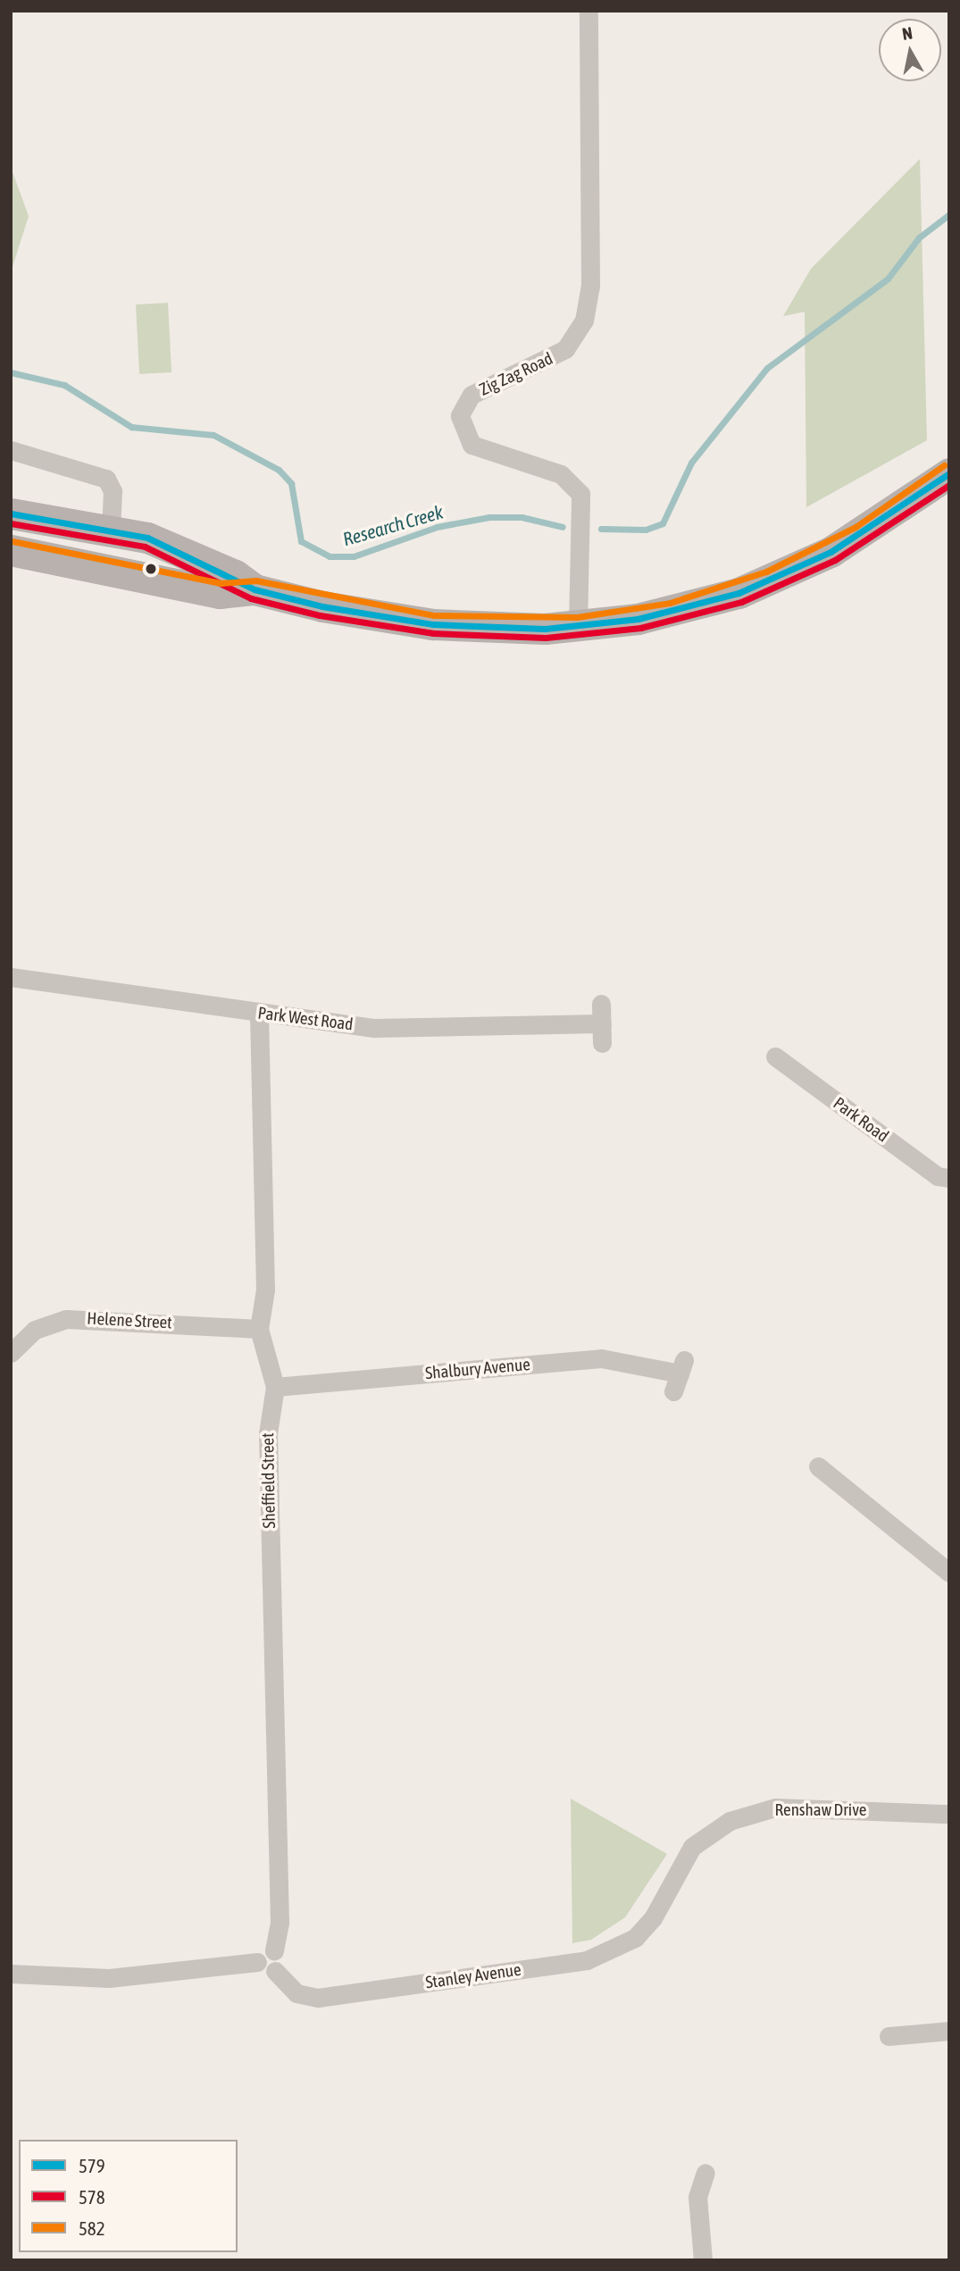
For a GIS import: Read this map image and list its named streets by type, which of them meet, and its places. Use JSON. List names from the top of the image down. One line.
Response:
{"streets":{"street":["Zig Zag Road","Park West Road","Park Road","Helene Street","Shalbury Avenue","Sheffield Street","Renshaw Drive","Stanley Avenue"]},"crossings":[["Park West Road","Sheffield Street"],["Helene Street","Sheffield Street"],["Shalbury Avenue","Sheffield Street"],["Sheffield Street","Stanley Avenue"],["Renshaw Drive","Stanley Avenue"]],"water":["Research Creek"],"lines":["transit line 582","transit line 579","transit line 578"],"legend":["579","578","582"],"north":"top"}
